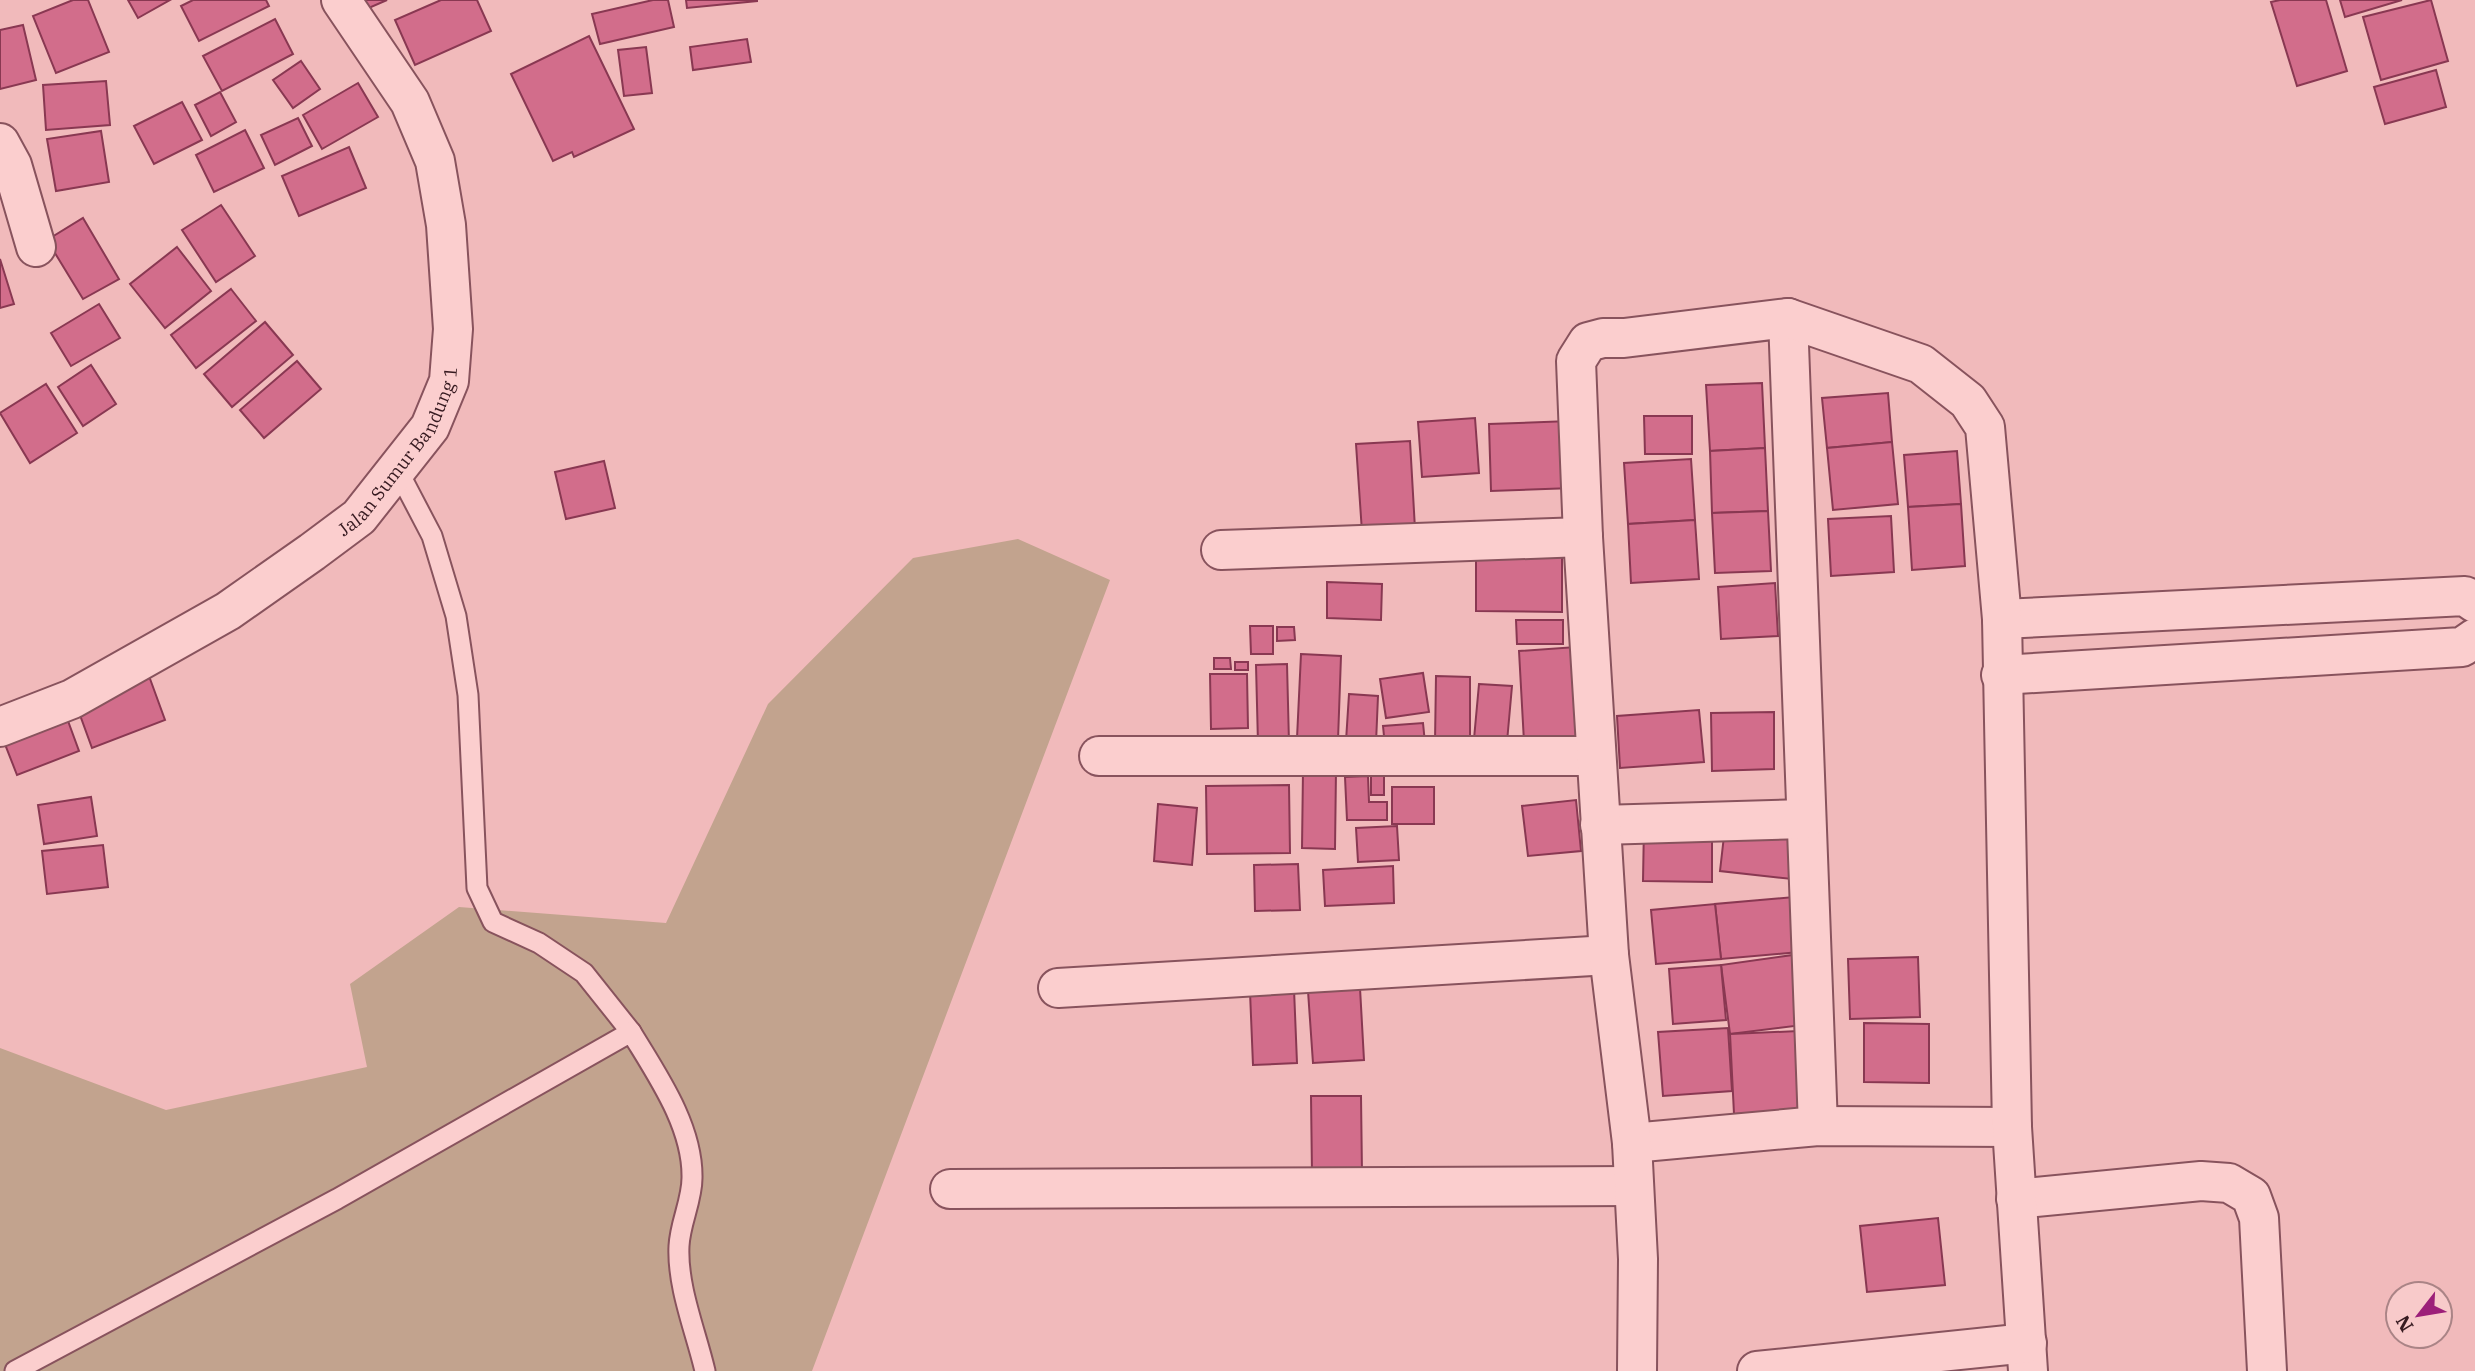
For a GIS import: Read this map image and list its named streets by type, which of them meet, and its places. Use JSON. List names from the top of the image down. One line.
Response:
{"streets":{"street":["Jalan Sumur Bandung 1"]},"north":"bottom left"}
